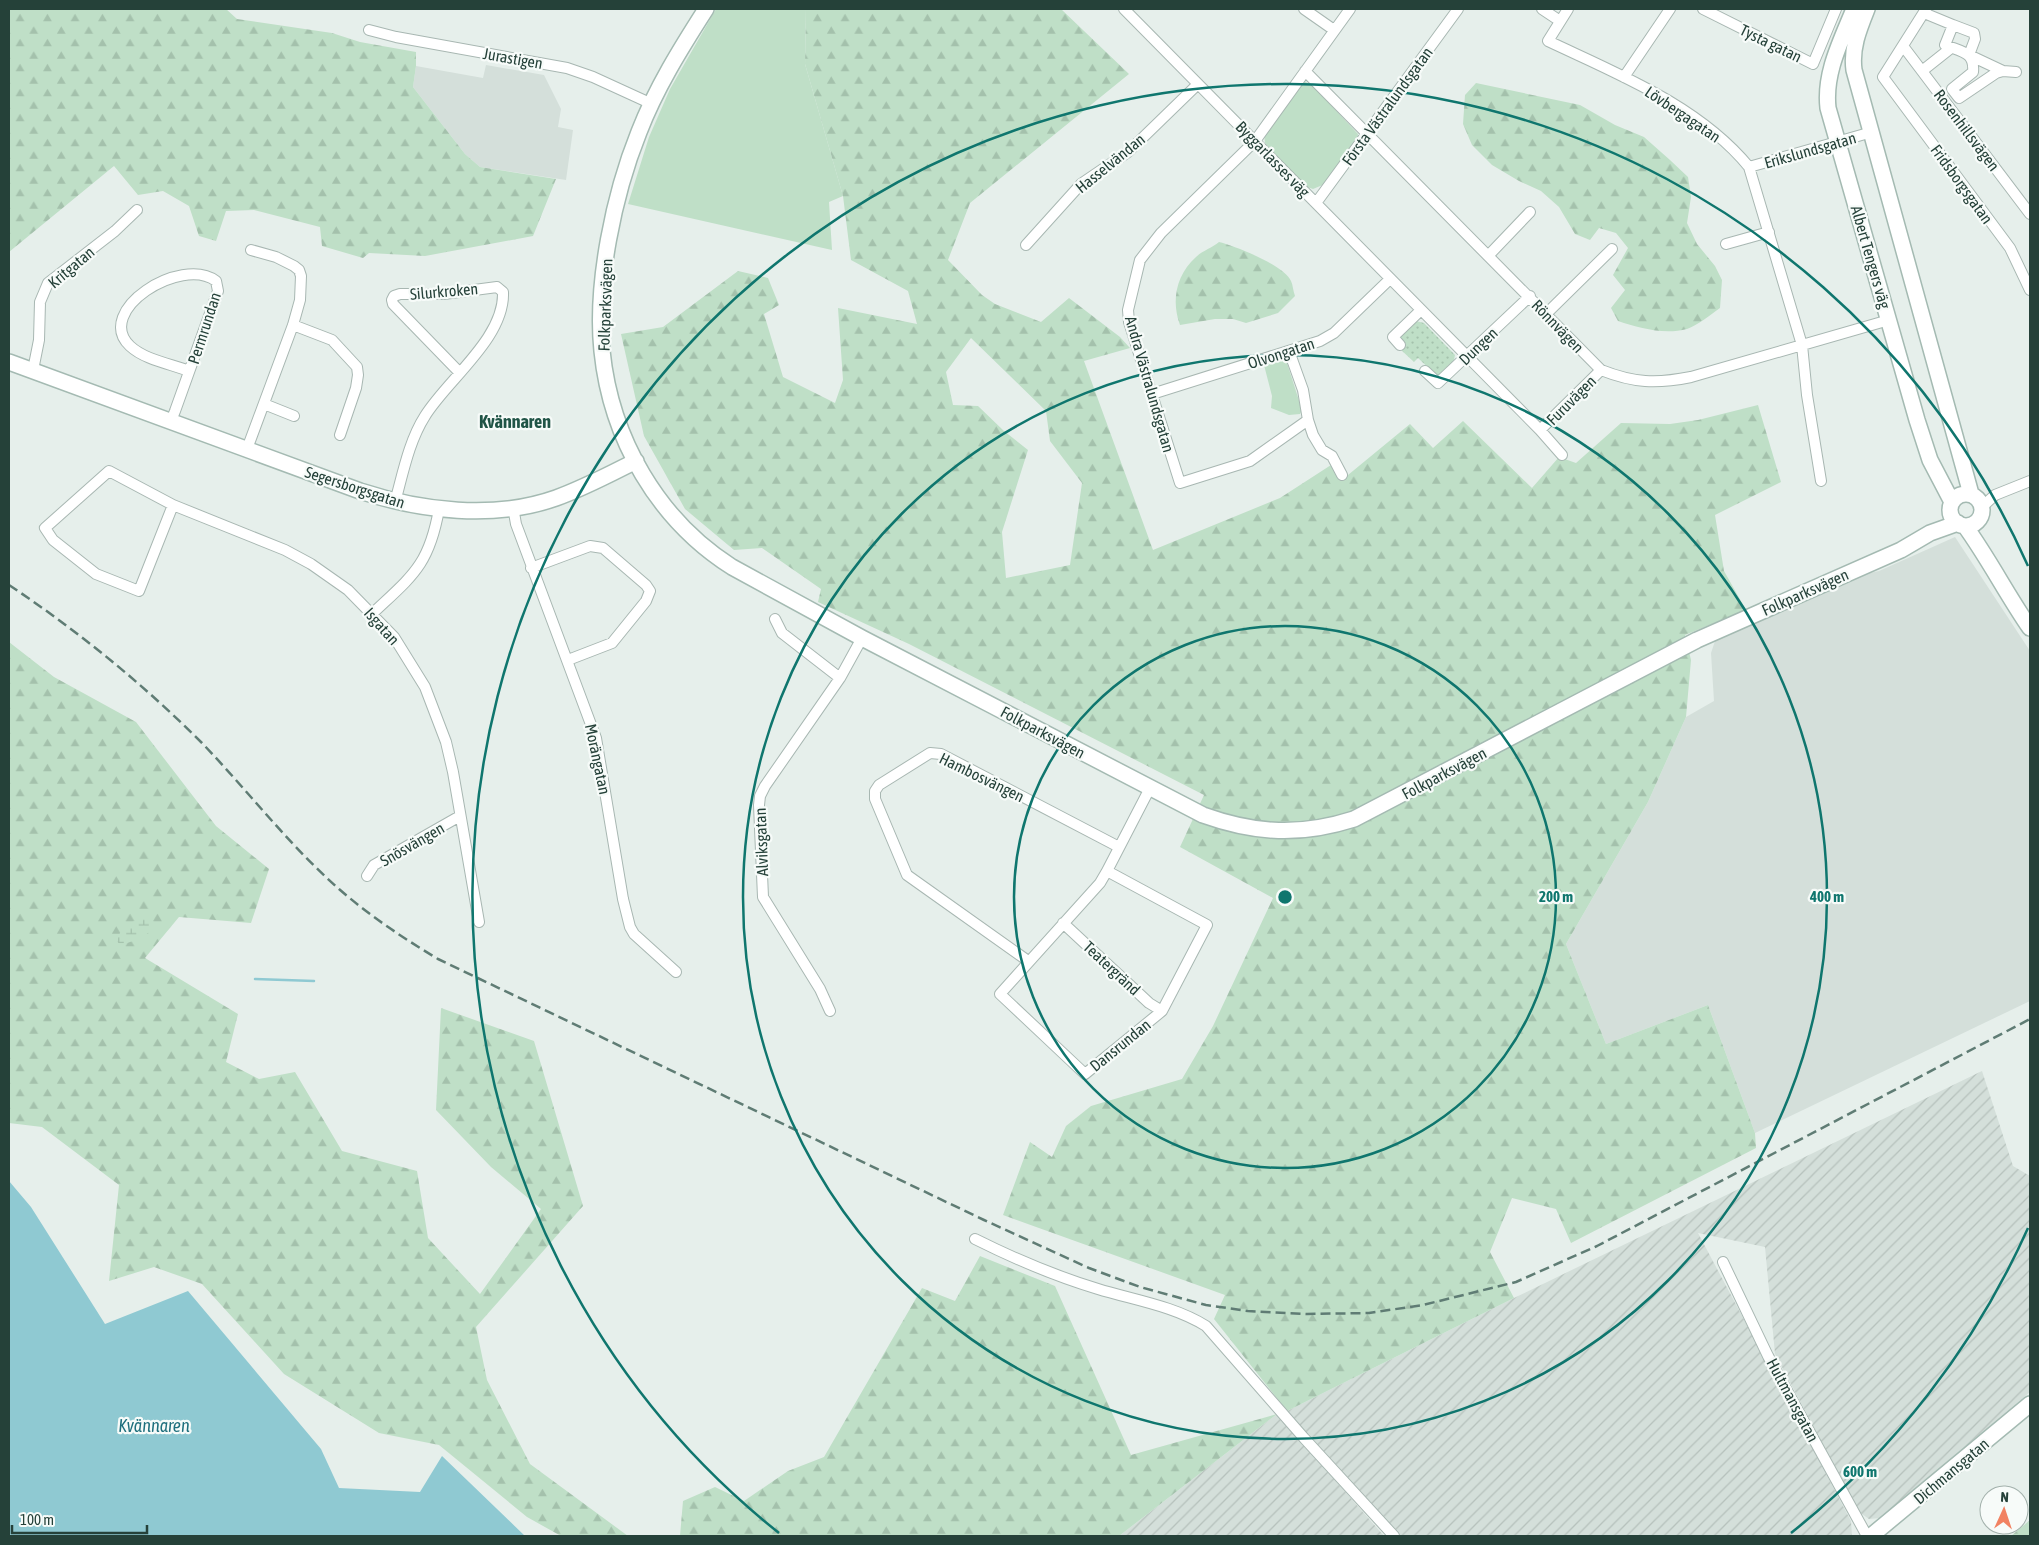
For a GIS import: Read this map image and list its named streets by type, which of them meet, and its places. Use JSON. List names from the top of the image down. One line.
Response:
{"streets":{"main road":["Albert Tengers väg","Folkparksvägen","Segersborgsgatan","Dichmansgatan"],"street":["Tysta gatan","Jurastigen","Första Västralundsgatan","Lövbergagatan","Rosenhillsvägen","Erikslundsgatan","Byggarlasses väg","Hasselvändan","Fridsborgsgatan","Kritgatan","Silurkroken","Rönnvägen","Permrundan","Dungen","Olvongatan","Andra Västralundsgatan","Furuvägen","Isgatan","Morängatan","Hambosvängen","Alviksgatan","Snösvängen","Teatergränd","Dansrundan","Hultmansgatan"]},"crossings":[["Jurastigen","Folkparksvägen"],["Första Västralundsgatan","Byggarlasses väg"],["Första Västralundsgatan","Rönnvägen"],["Lövbergagatan","Erikslundsgatan"],["Lövbergagatan","Rönnvägen"],["Rosenhillsvägen","Fridsborgsgatan"],["Erikslundsgatan","Albert Tengers väg"],["Byggarlasses väg","Hasselvändan"],["Byggarlasses väg","Dungen"],["Byggarlasses väg","Olvongatan"],["Byggarlasses väg","Andra Västralundsgatan"],["Byggarlasses väg","Furuvägen"],["Albert Tengers väg","Folkparksvägen"],["Albert Tengers väg","Rönnvägen"],["Kritgatan","Segersborgsgatan"],["Silurkroken","Segersborgsgatan"],["Folkparksvägen","Segersborgsgatan"],["Folkparksvägen","Alviksgatan"],["Folkparksvägen","Dansrundan"],["Rönnvägen","Dungen"],["Rönnvägen","Andra Västralundsgatan"],["Rönnvägen","Furuvägen"],["Permrundan","Segersborgsgatan"],["Olvongatan","Andra Västralundsgatan"],["Segersborgsgatan","Morängatan"],["Isgatan","Snösvängen"],["Hambosvängen","Dansrundan"],["Teatergränd","Dansrundan"]],"districts":["Kvännaren"],"water":["Kvännaren"],"scale_bar":"100 m","north":"top","rings":["200 m","400 m","600 m"]}
